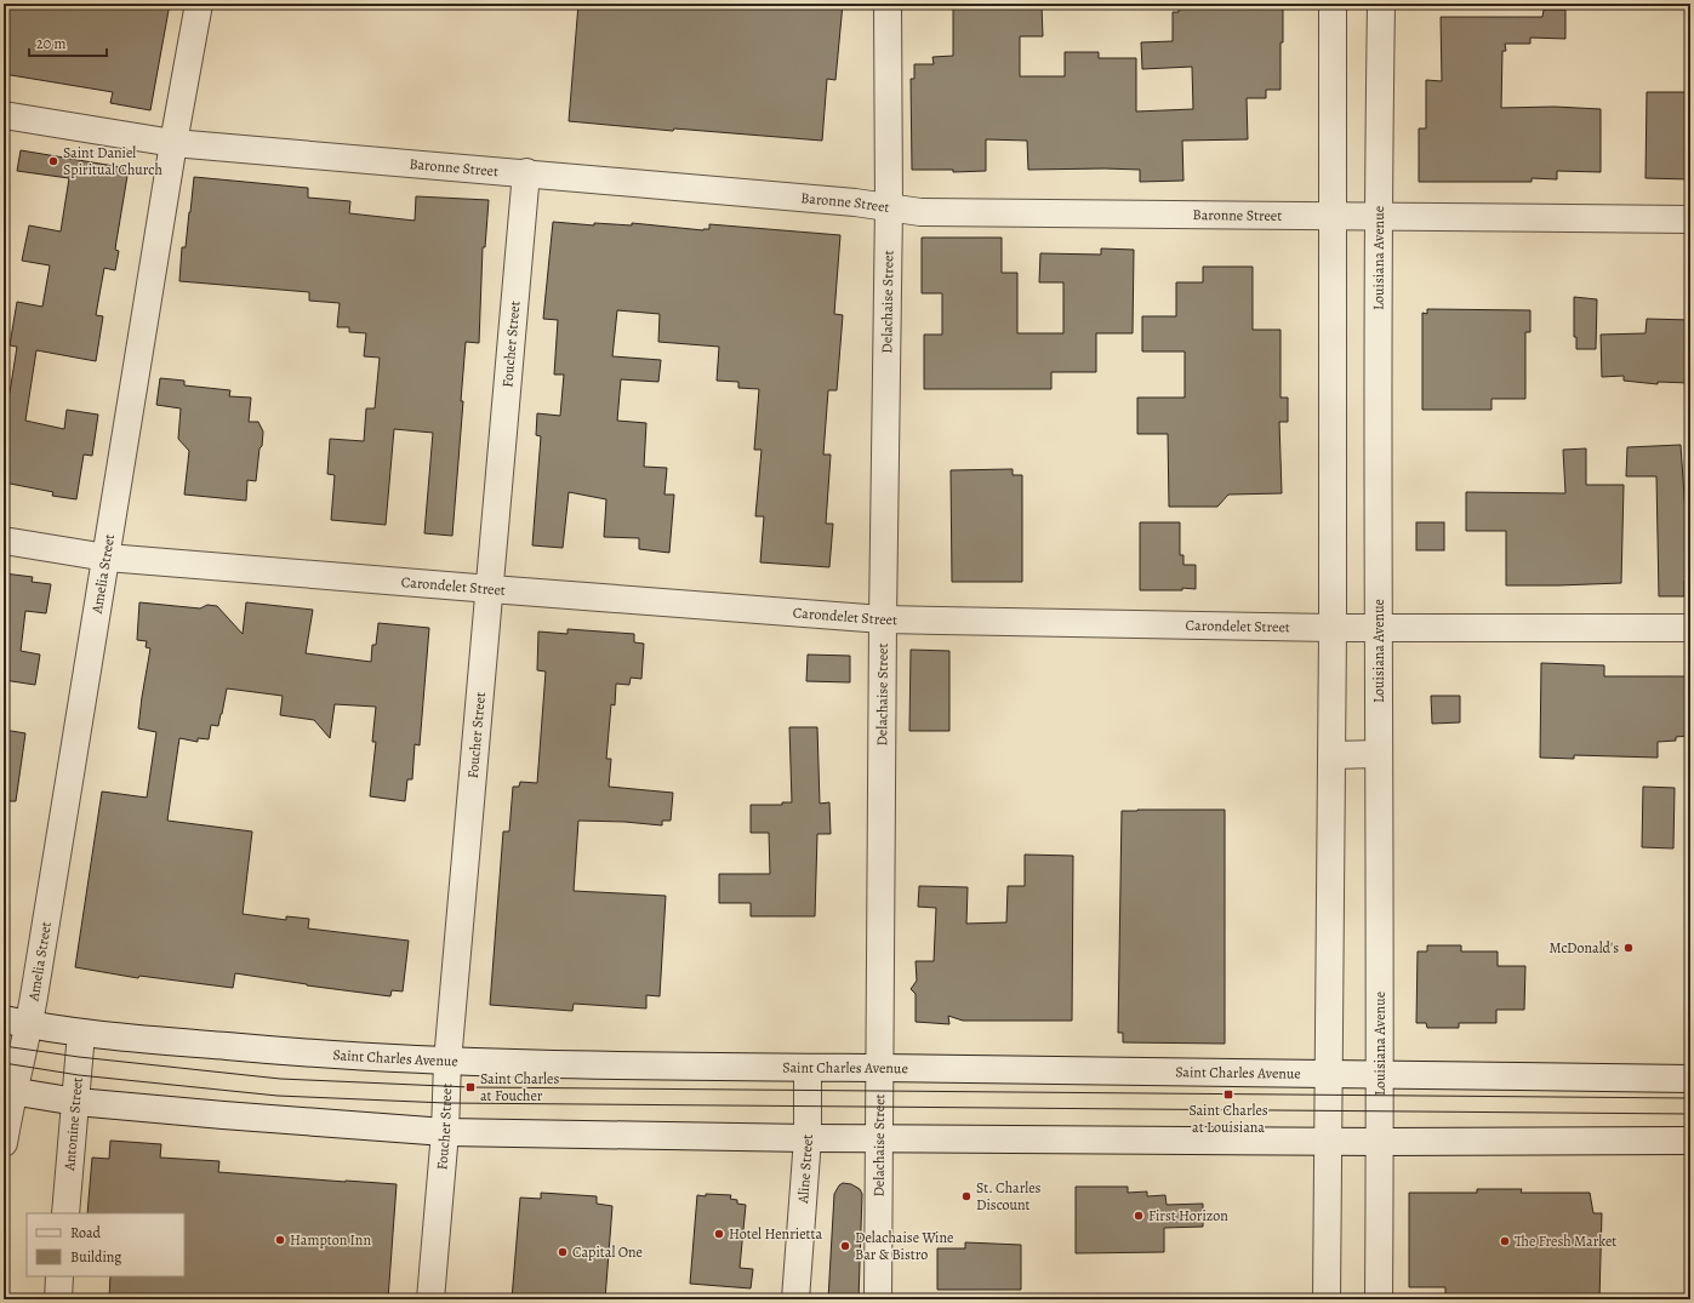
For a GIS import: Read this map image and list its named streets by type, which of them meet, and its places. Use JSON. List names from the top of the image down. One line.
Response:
{"streets":{"street":["Baronne Street","Louisiana Avenue","Delachaise Street","Foucher Street","Amelia Street","Carondelet Street","Saint Charles Avenue","Antonine Street","Aline Street"]},"crossings":[["Baronne Street","Louisiana Avenue"],["Baronne Street","Delachaise Street"],["Baronne Street","Foucher Street"],["Baronne Street","Amelia Street"],["Louisiana Avenue","Carondelet Street"],["Louisiana Avenue","Saint Charles Avenue"],["Delachaise Street","Carondelet Street"],["Delachaise Street","Saint Charles Avenue"],["Foucher Street","Carondelet Street"],["Foucher Street","Saint Charles Avenue"],["Amelia Street","Carondelet Street"],["Amelia Street","Saint Charles Avenue"],["Saint Charles Avenue","Antonine Street"],["Saint Charles Avenue","Aline Street"]],"places":{"other":["Saint Daniel Spiritual Church","McDonald's","St. Charles Discount","First Horizon","Hotel Henrietta","Hampton Inn","The Fresh Market","Delachaise Wine Bar & Bistro","Capital One"],"transit":["Saint Charles at Foucher","Saint Charles at Louisiana"]},"legend":["Road","Building"],"scale_bar":"20 m"}
